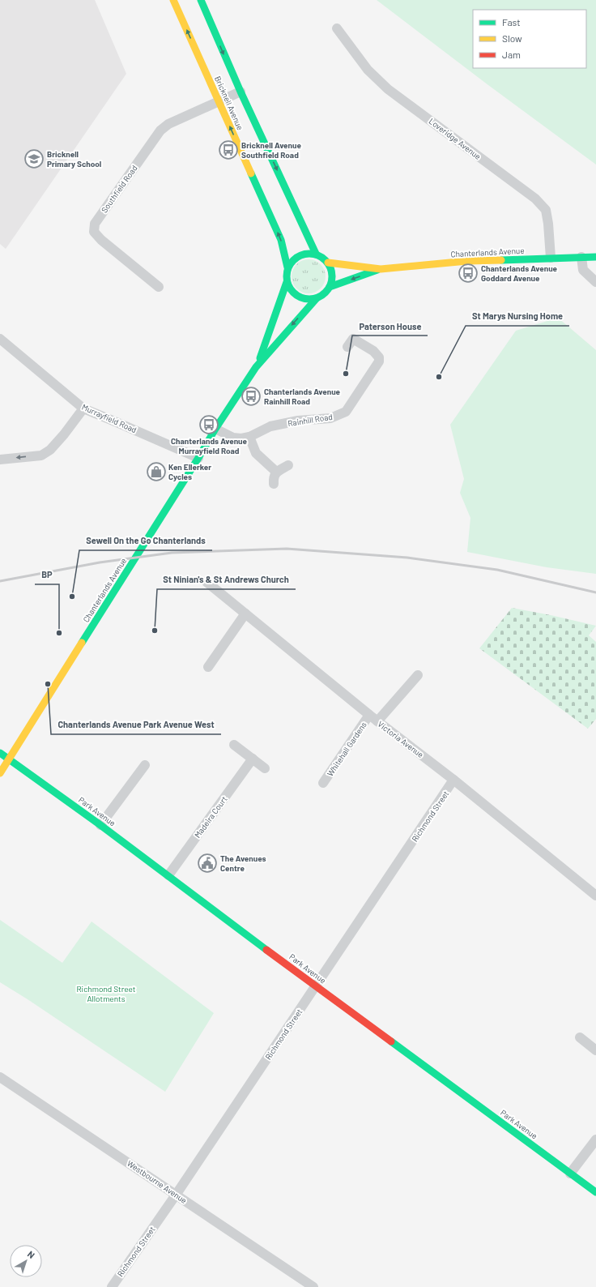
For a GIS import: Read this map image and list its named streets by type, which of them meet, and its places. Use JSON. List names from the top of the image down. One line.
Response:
{"streets":{"street":["Bricknell Avenue","Loveridge Avenue","Southfield Road","Chanterlands Avenue","Murrayfield Road","Rainhill Road","Victoria Avenue","Whitehall Gardens","Park Avenue","Richmond Street","Madeira Court","Westbourne Avenue"]},"crossings":[["Bricknell Avenue","Southfield Road"],["Bricknell Avenue","Chanterlands Avenue"],["Loveridge Avenue","Chanterlands Avenue"],["Chanterlands Avenue","Murrayfield Road"],["Chanterlands Avenue","Rainhill Road"],["Chanterlands Avenue","Park Avenue"],["Victoria Avenue","Whitehall Gardens"],["Victoria Avenue","Richmond Street"],["Park Avenue","Richmond Street"],["Park Avenue","Madeira Court"],["Richmond Street","Westbourne Avenue"]],"parks":["Richmond Street Allotments"],"places":{"bus stop":["Bricknell Avenue Southfield Road","Chanterlands Avenue Goddard Avenue","Chanterlands Avenue Rainhill Road","Chanterlands Avenue Murrayfield Road"],"school or university":["Bricknell Primary School"],"other":["Paterson House","St Marys Nursing Home","Sewell On the Go Chanterlands","St Ninian's & St Andrews Church","BP","Chanterlands Avenue Park Avenue West"],"shop":["Ken Ellerker Cycles"],"public building":["The Avenues Centre"]},"legend":["Fast","Slow","Jam"],"north":"top right"}
